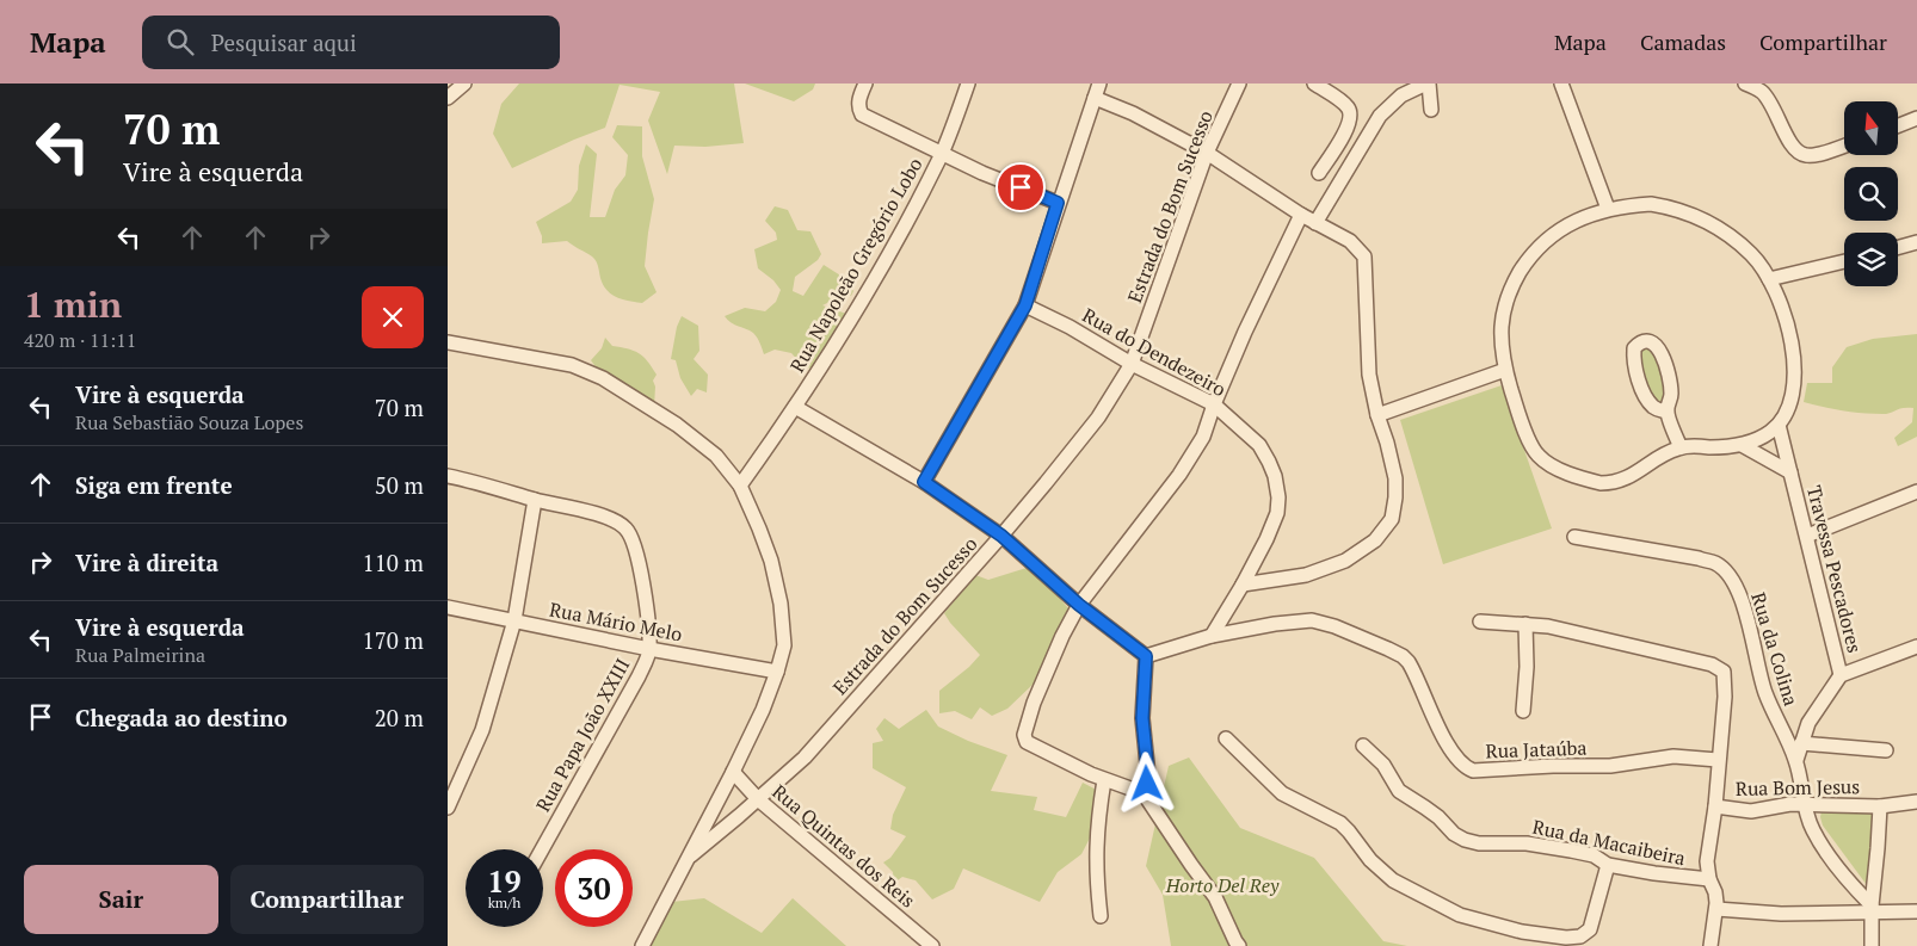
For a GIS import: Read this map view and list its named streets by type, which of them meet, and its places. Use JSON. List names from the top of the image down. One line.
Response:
{"streets":{"street":["Estrada do Bom Sucesso","Rua Napoleão Gregório Lobo","Rua do Dendezeiro","Travessa Pescadores","Rua Mário Melo","Rua da Colina","Rua Papa João XXIII","Rua Jataúba","Rua Bom Jesus","Rua da Macaibeira","Rua Quintas dos Reis"]},"crossings":[["Estrada do Bom Sucesso","Rua do Dendezeiro"],["Estrada do Bom Sucesso","Rua Quintas dos Reis"],["Rua do Dendezeiro","Rua Jataúba"],["Rua Mário Melo","Rua Papa João XXIII"],["Rua da Colina","Rua Bom Jesus"]],"parks":["Horto Del Rey"],"north":"top","page":{"header":"Mapa","search":"Pesquisar aqui","nav":["Mapa","Camadas","Compartilhar"],"turn":["70 m","Vire à esquerda"],"heading":["1 min","420 m · 11:11"],"list":[{"name":"Vire à esquerda","note":"Rua Sebastião Souza Lopes","value":"70 m"},{"name":"Siga em frente","value":"50 m"},{"name":"Vire à direita","value":"110 m"},{"name":"Vire à esquerda","note":"Rua Palmeirina","value":"170 m"},{"name":"Chegada ao destino","value":"20 m"}],"speed":"19 km/h","limit":"30","buttons":["Sair","Compartilhar"]}}
